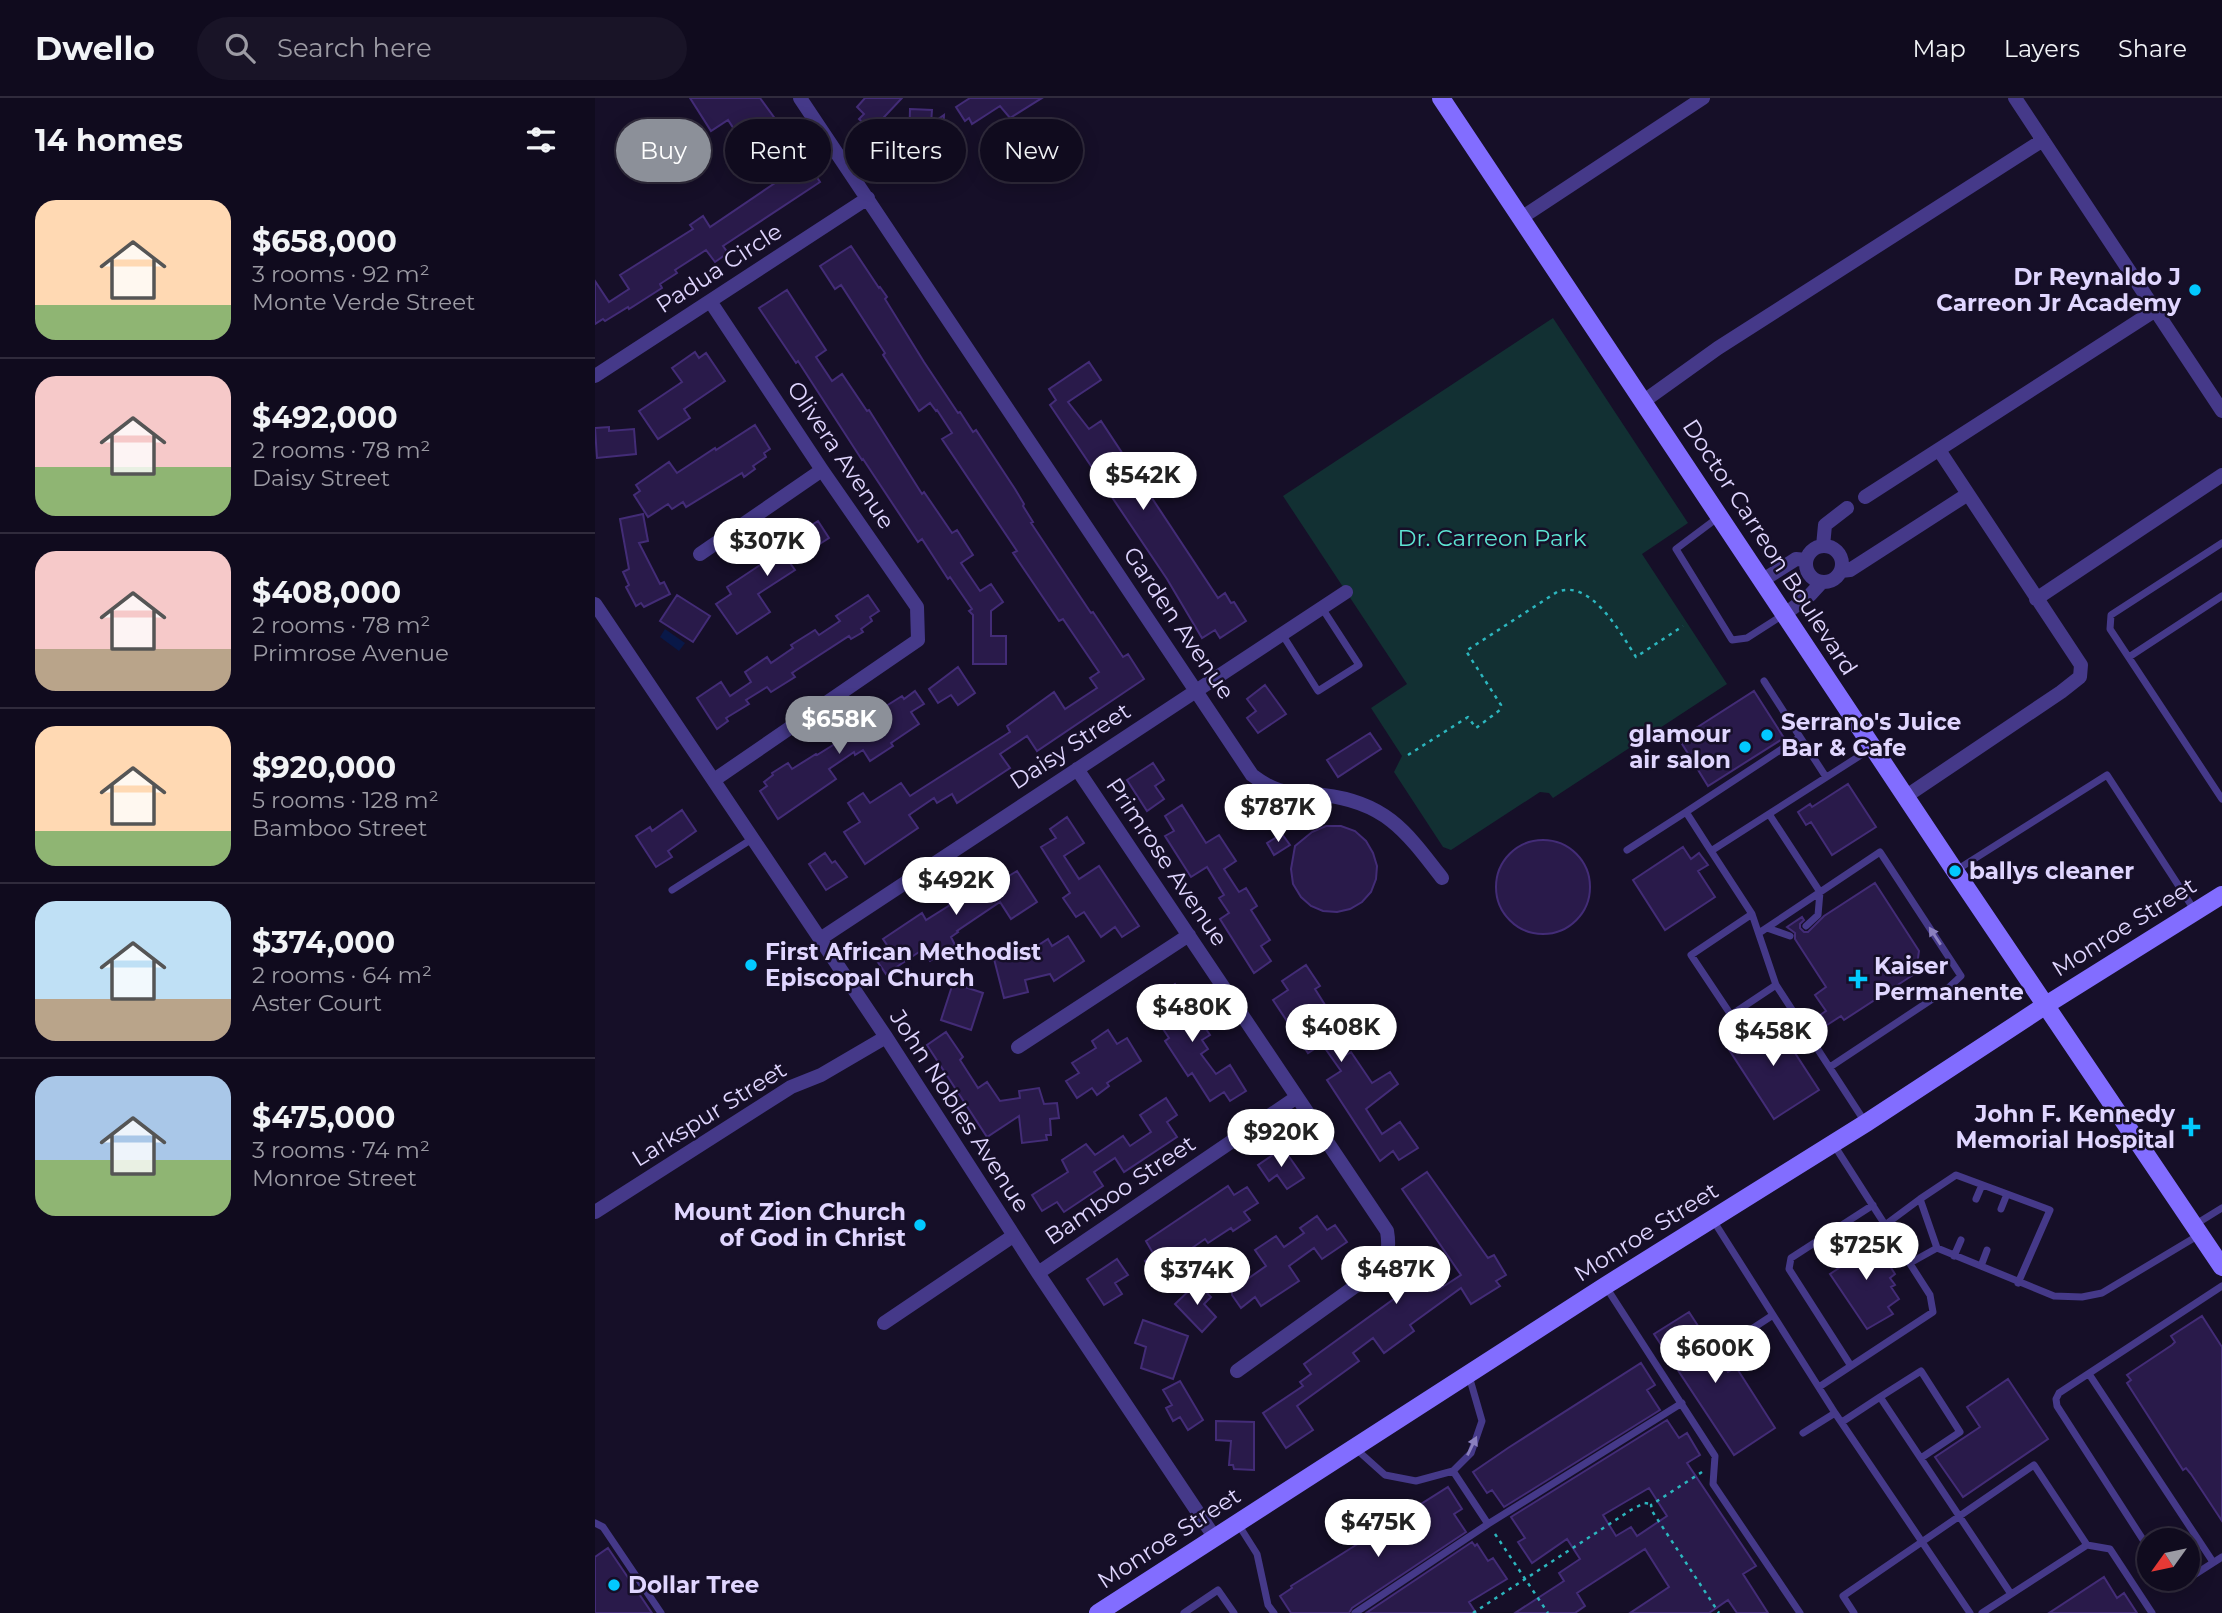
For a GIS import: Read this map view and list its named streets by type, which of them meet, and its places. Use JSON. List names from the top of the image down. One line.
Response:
{"streets":{"main road":["Doctor Carreon Boulevard","Monroe Street"],"street":["Padua Circle","Olivera Avenue","Garden Avenue","Daisy Street","Primrose Avenue","John Nobles Avenue","Larkspur Street","Bamboo Street"]},"crossings":[["Padua Circle","Olivera Avenue"],["Padua Circle","Garden Avenue"],["Olivera Avenue","John Nobles Avenue"],["Doctor Carreon Boulevard","Monroe Street"],["Garden Avenue","Daisy Street"],["Daisy Street","Primrose Avenue"],["Daisy Street","John Nobles Avenue"],["Primrose Avenue","Bamboo Street"],["Monroe Street","John Nobles Avenue"],["John Nobles Avenue","Larkspur Street"],["John Nobles Avenue","Bamboo Street"]],"parks":["Dr. Carreon Park"],"places":{"other":["Dr Reynaldo J Carreon Jr Academy","Serrano's Juice Bar & Cafe","glamour air salon","ballys cleaner","First African Methodist Episcopal Church","Mount Zion Church of God in Christ","Dollar Tree"],"health":["Kaiser Permanente","John F. Kennedy Memorial Hospital"]},"north":"bottom left","page":{"header":"Dwello","search":"Search here","nav":["Map","Layers","Share"],"heading":"14 homes","chip":["Buy","Rent","Filters","New"],"list":[{"name":"$658,000","note":"3 rooms · 92 m² · Monte Verde Street"},{"name":"$492,000","note":"2 rooms · 78 m² · Daisy Street"},{"name":"$408,000","note":"2 rooms · 78 m² · Primrose Avenue"},{"name":"$920,000","note":"5 rooms · 128 m² · Bamboo Street"},{"name":"$374,000","note":"2 rooms · 64 m² · Aster Court"},{"name":"$475,000","note":"3 rooms · 74 m² · Monroe Street"}],"price":["$542K","$307K","$658K","$787K","$492K","$480K","$408K","$458K","$920K","$725K","$487K","$374K","$600K","$475K"]}}
